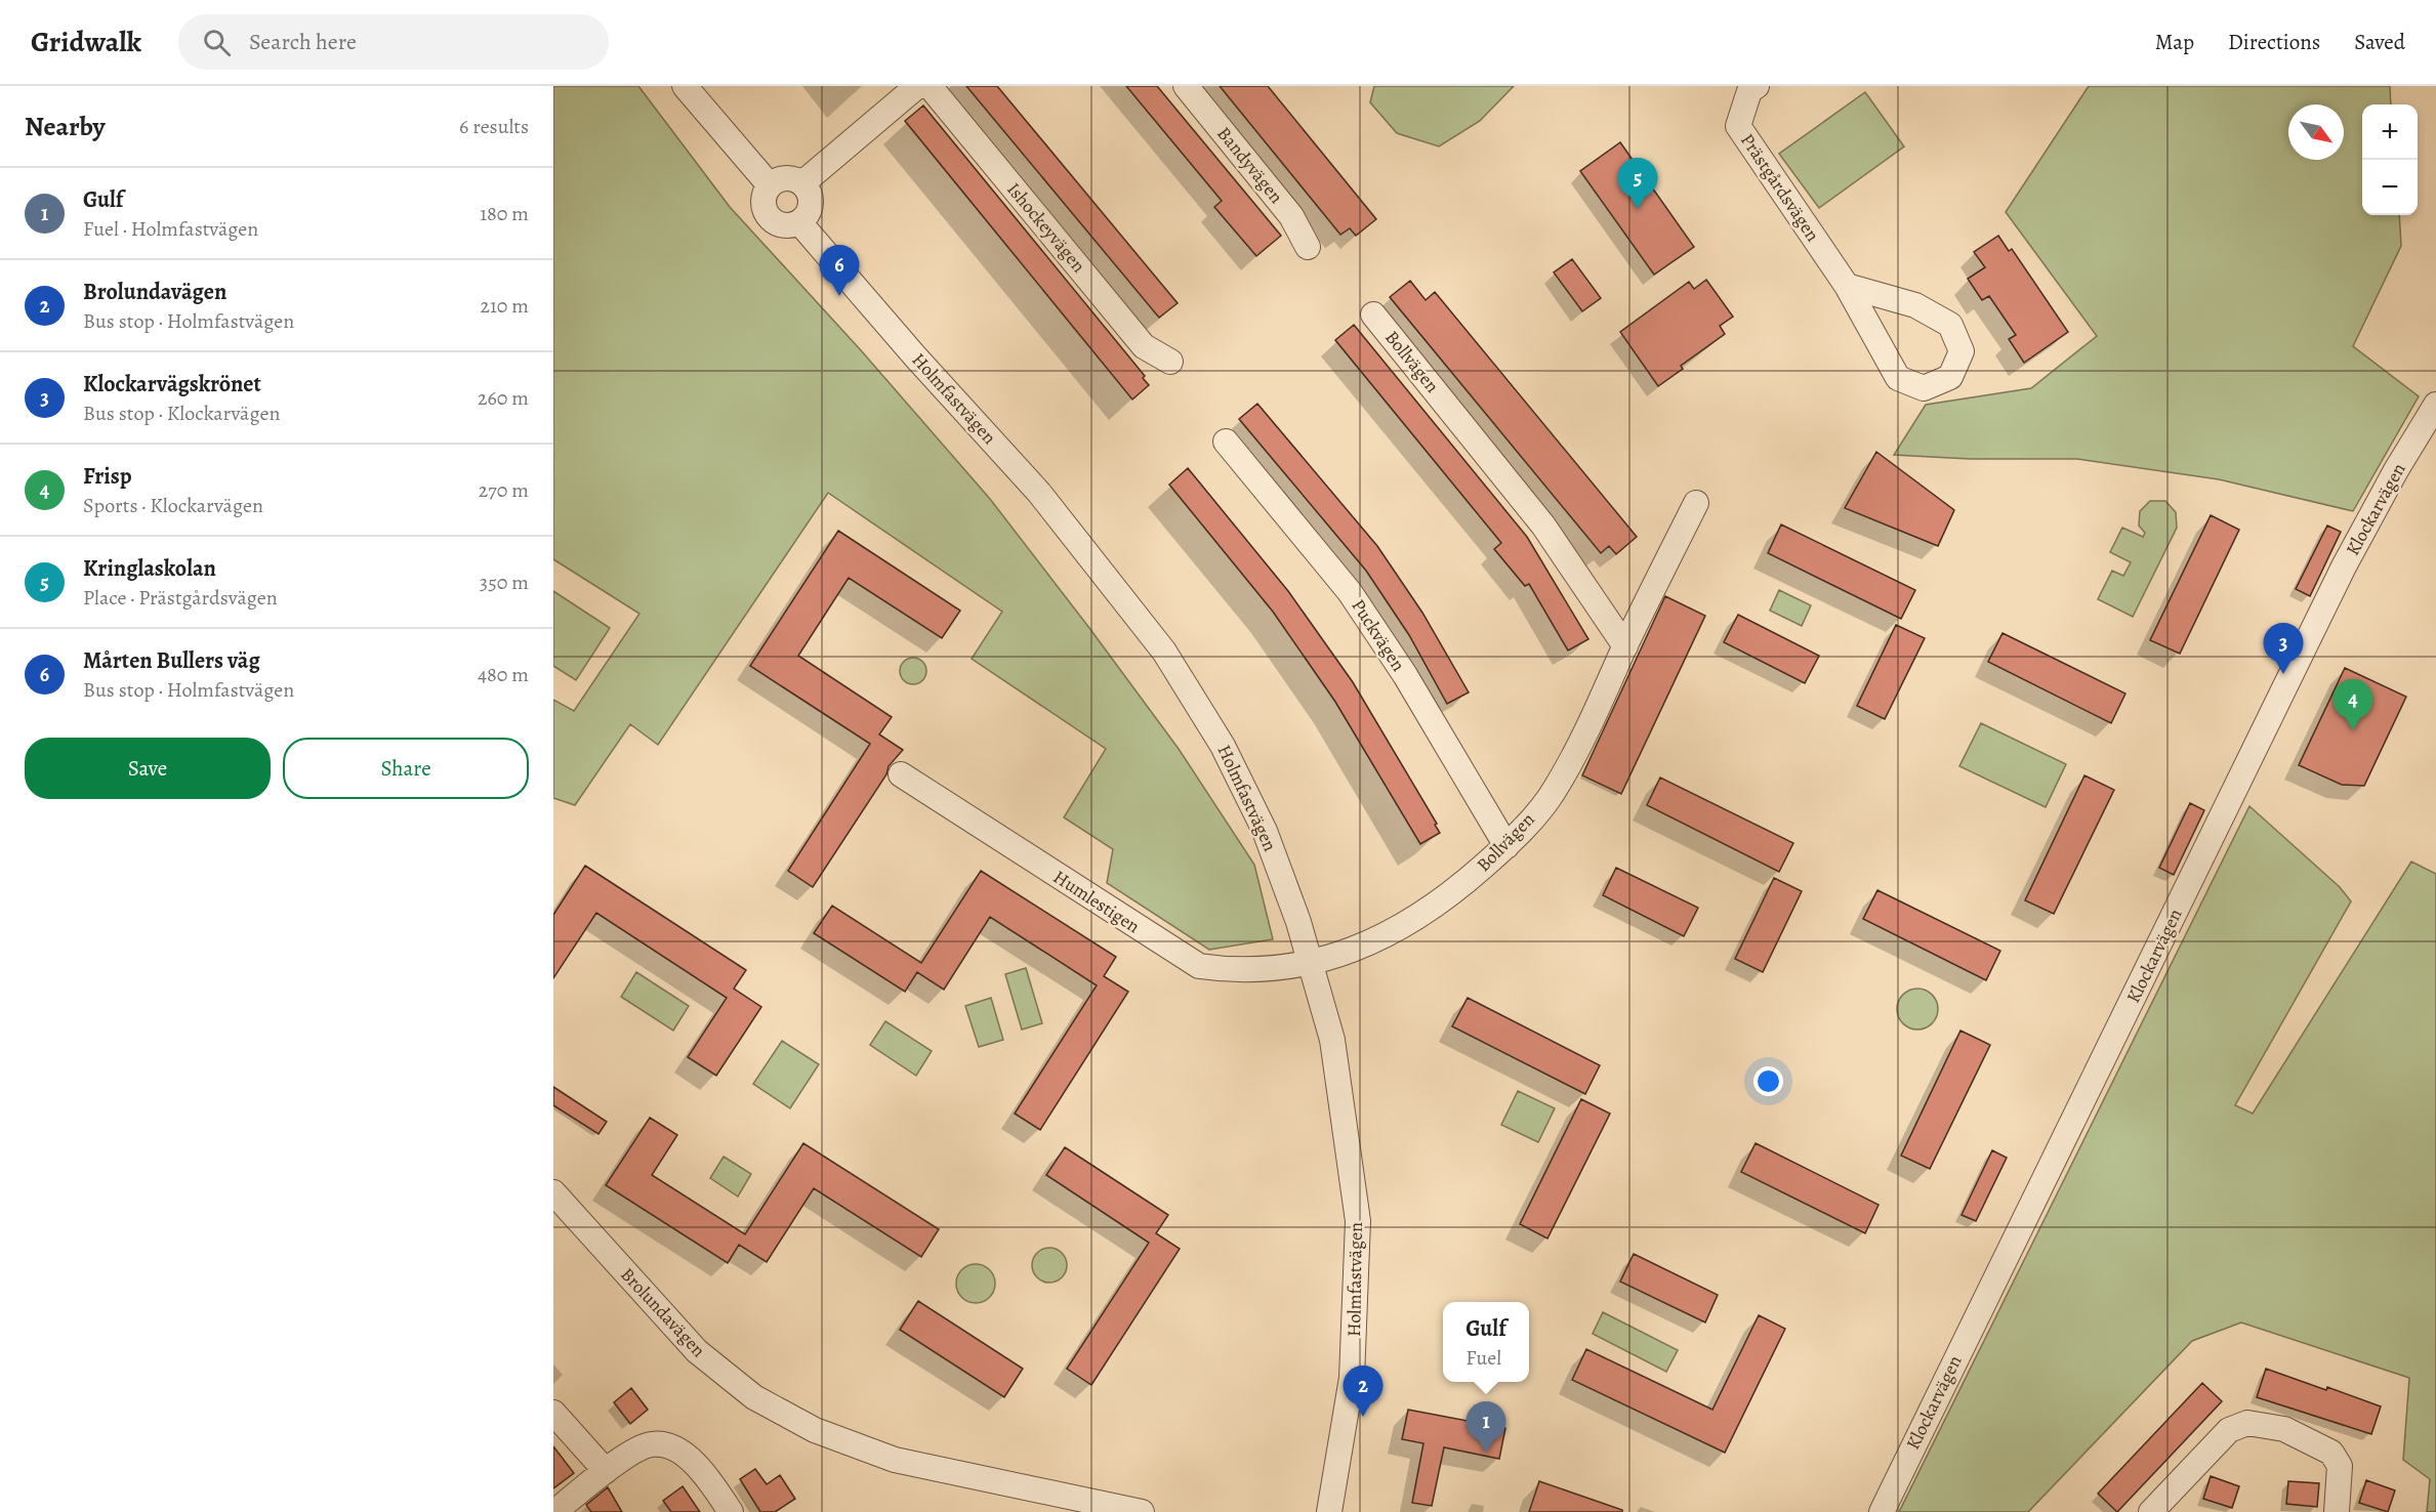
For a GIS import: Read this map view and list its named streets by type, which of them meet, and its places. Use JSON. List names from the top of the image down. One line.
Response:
{"streets":{"street":["Bandyvägen","Prästgårdsvägen","Ishockeyvägen","Bollvägen","Holmfastvägen","Klockarvägen","Puckvägen","Humlestigen","Brolundavägen"]},"crossings":[["Bollvägen","Holmfastvägen"],["Bollvägen","Puckvägen"],["Bollvägen","Humlestigen"],["Holmfastvägen","Humlestigen"]],"north":"bottom right","page":{"header":"Gridwalk","search":"Search here","nav":["Map","Directions","Saved"],"heading":["Nearby","6 results"],"map_buttons":["+","−"],"pins":["5","6","3","4","2","1"],"list":[{"mark":"1","name":"Gulf","note":"Fuel · Holmfastvägen","value":"180 m"},{"mark":"2","name":"Brolundavägen","note":"Bus stop · Holmfastvägen","value":"210 m"},{"mark":"3","name":"Klockarvägskrönet","note":"Bus stop · Klockarvägen","value":"260 m"},{"mark":"4","name":"Frisp","note":"Sports · Klockarvägen","value":"270 m"},{"mark":"5","name":"Kringlaskolan","note":"Place · Prästgårdsvägen","value":"350 m"},{"mark":"6","name":"Mårten Bullers väg","note":"Bus stop · Holmfastvägen","value":"480 m"}],"buttons":["Save","Share"],"popup":["Gulf","Fuel"]}}
